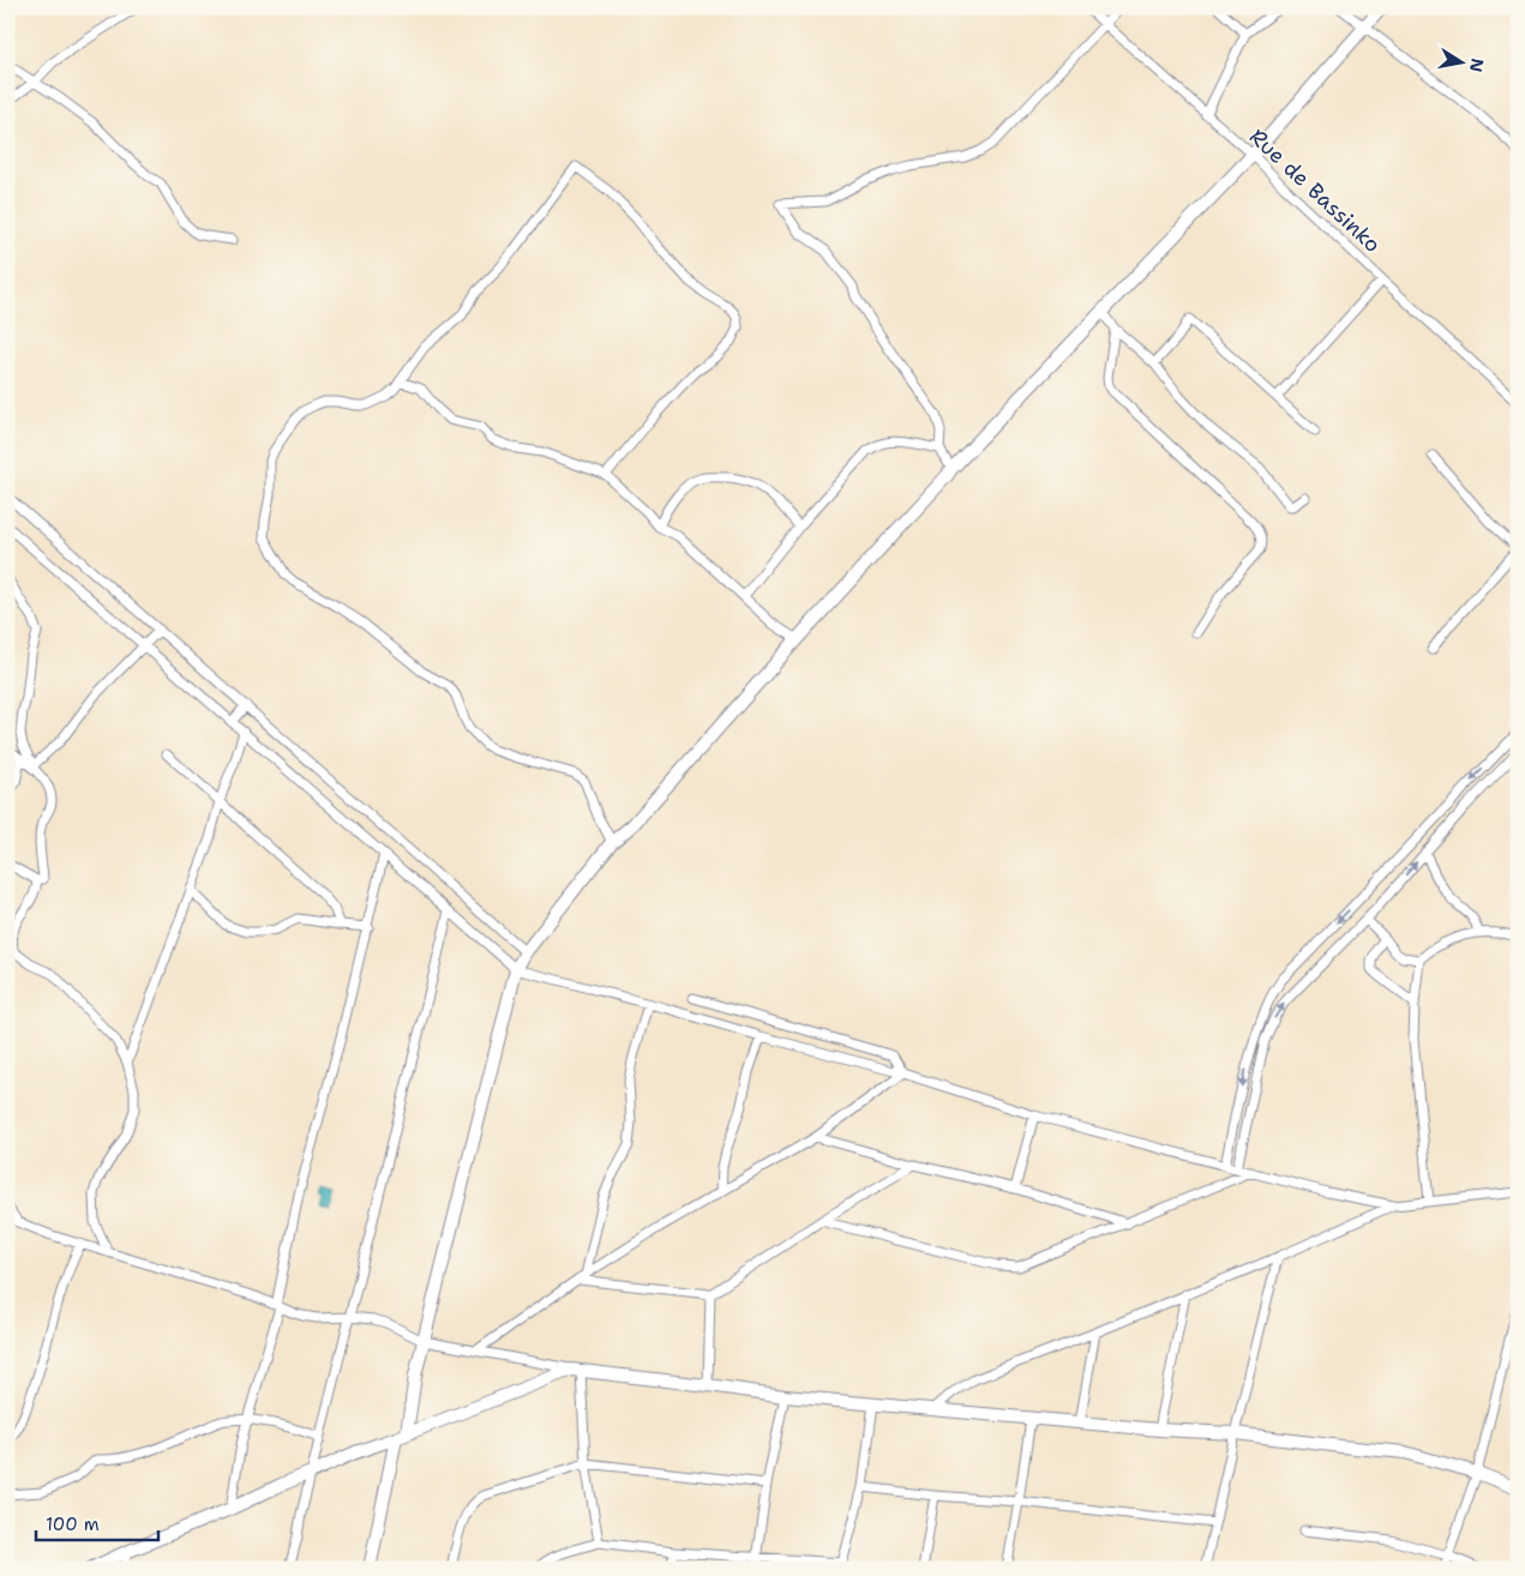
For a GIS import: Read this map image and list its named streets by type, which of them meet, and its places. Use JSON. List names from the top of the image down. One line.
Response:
{"streets":{"street":["Rue de Bassinko"]},"scale_bar":"100 m","north":"right"}
